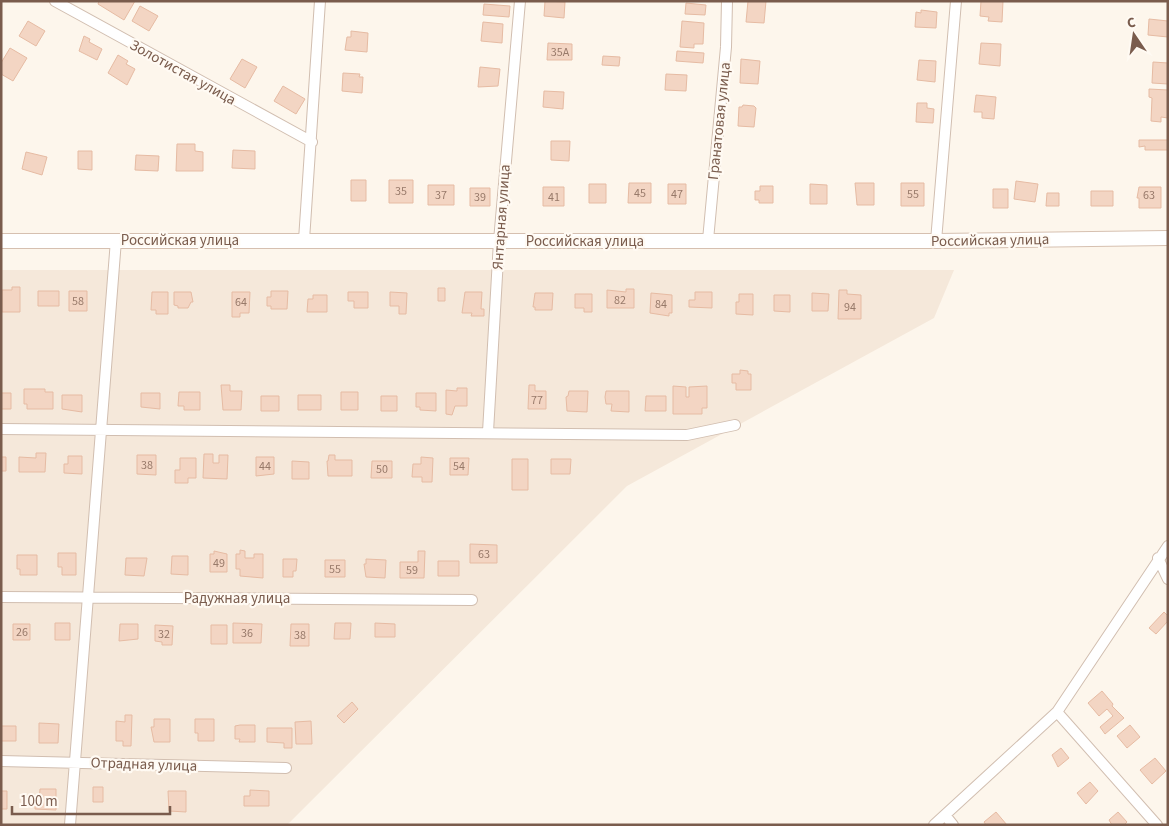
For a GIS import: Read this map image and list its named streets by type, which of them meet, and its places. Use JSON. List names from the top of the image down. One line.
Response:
{"streets":{"main road":["Российская улица"],"street":["Золотистая улица","Гранатовая улица","Янтарная улица","Радужная улица","Отрадная улица"]},"crossings":[["Гранатовая улица","Российская улица"],["Янтарная улица","Российская улица"]],"house_numbers":["35А","35","45","47","55","37","63","39","41","82","58","64","84","94","77","38","44","54","50","63","49","55","59","26","36","32","38"],"scale_bar":"100 m","north":"top"}
